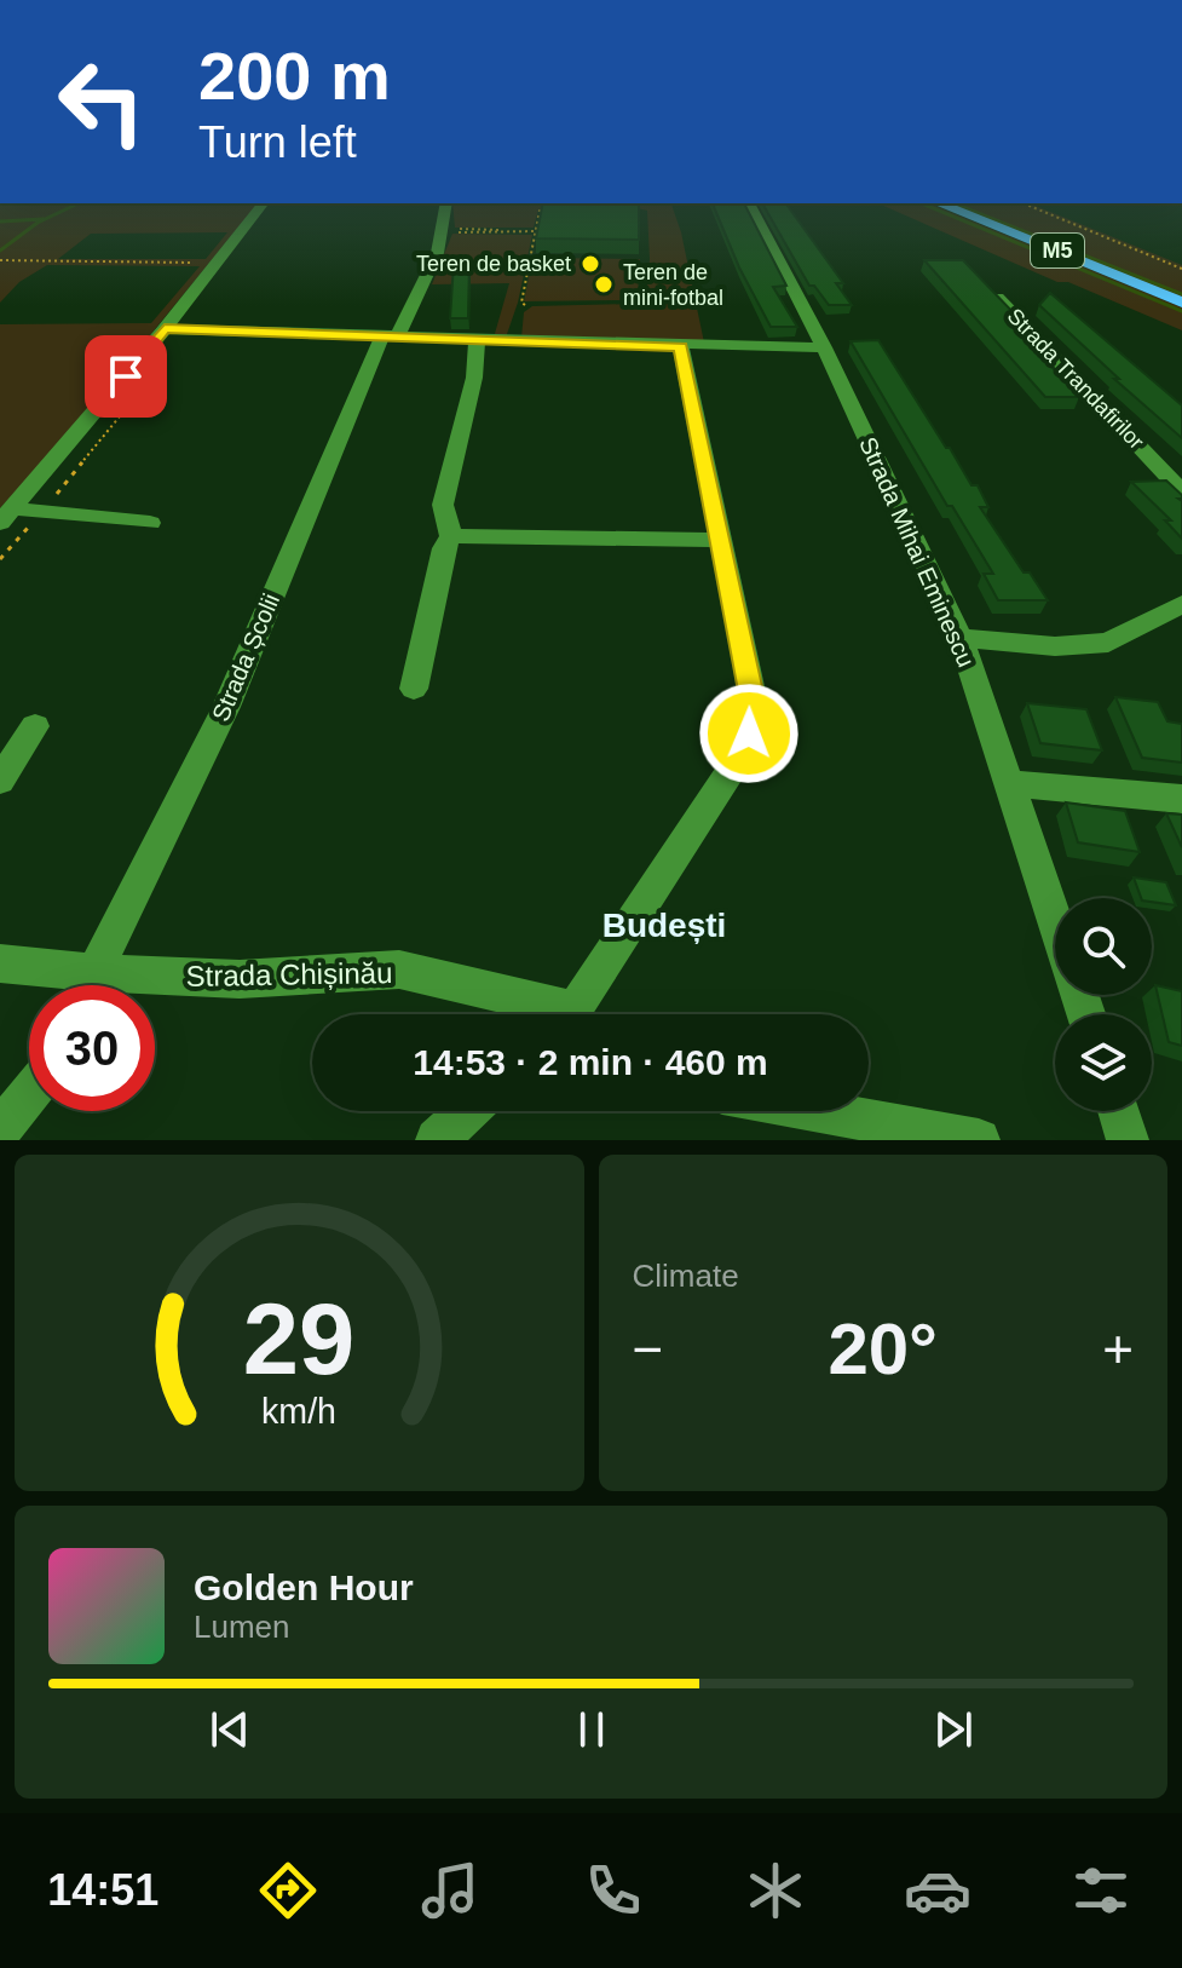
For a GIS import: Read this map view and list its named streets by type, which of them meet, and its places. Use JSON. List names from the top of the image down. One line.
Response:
{"streets":{"highway":["M5"],"street":["Strada Trandafirilor","Strada Mihai Eminescu","Strada Școlii","Strada Chișinău"]},"districts":["Budești"],"places":["Teren de basket","Teren de mini-fotbal"],"page":{"turn":["200 m","Turn left"],"limit":"30","trip":"14:53 · 2 min · 460 m","tile":"Climate","heat":["−","20°","+"],"song":["Golden Hour","Lumen"],"tabs":"14:51","gauge":["29","km/h"]}}
